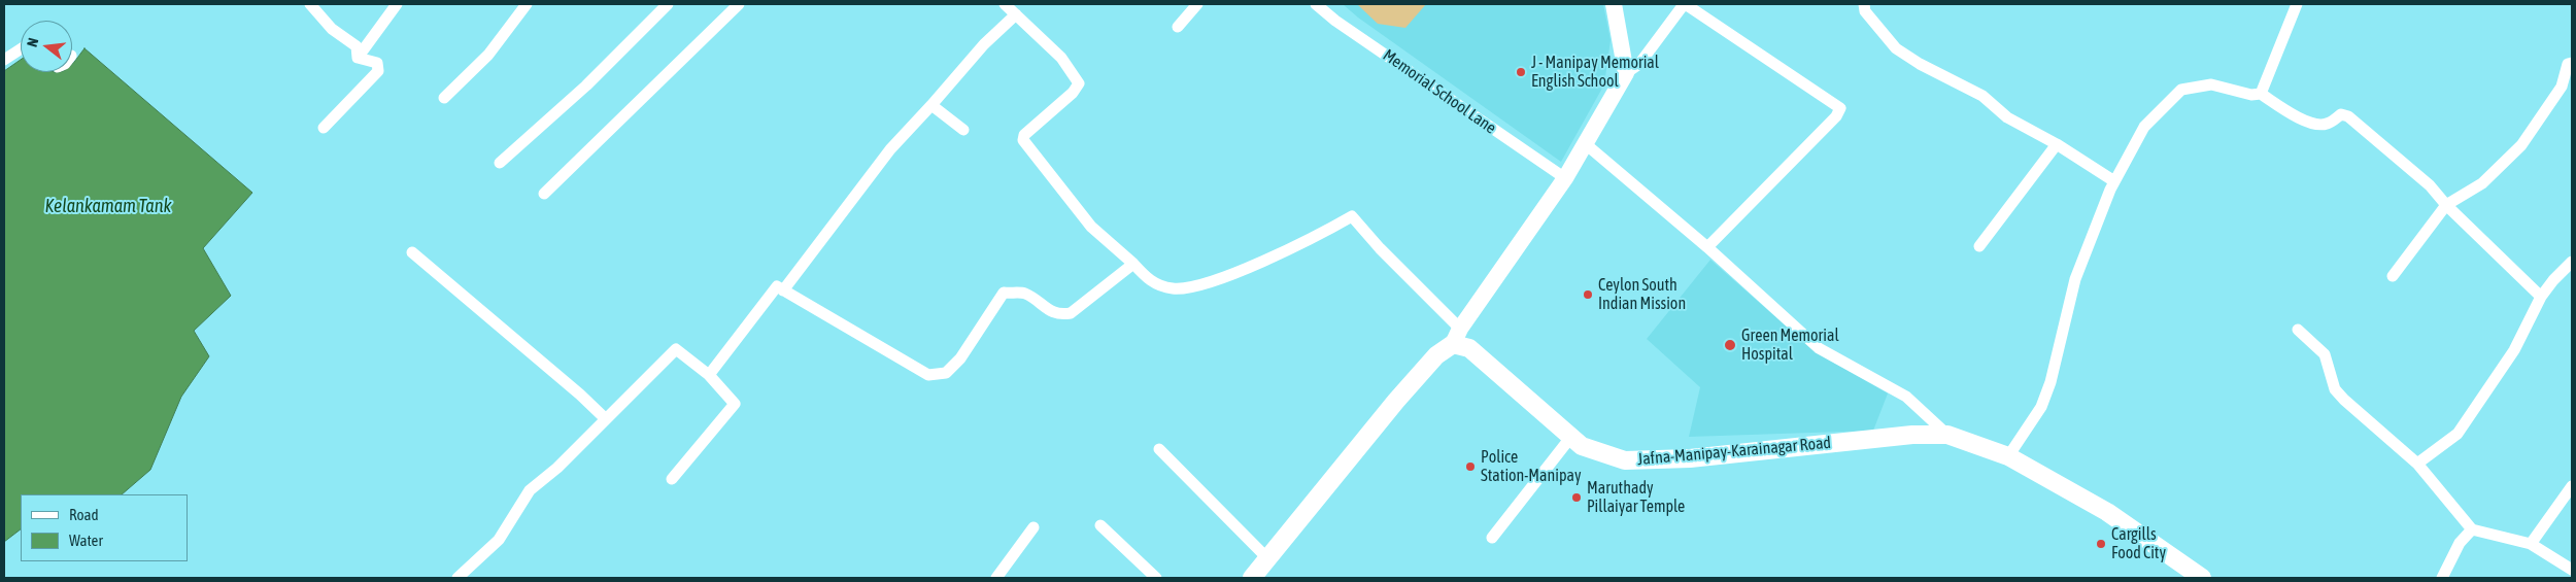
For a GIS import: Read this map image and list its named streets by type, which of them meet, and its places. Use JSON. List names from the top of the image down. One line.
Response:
{"streets":{"main road":["Jafna-Manipay-Karainagar Road"],"street":["Memorial School Lane"]},"water":["Kelankamam Tank"],"places":["J - Manipay Memorial English School","Ceylon South Indian Mission","Green Memorial Hospital","Police Station-Manipay","Maruthady Pillaiyar Temple","Cargills Food City"],"legend":["Road","Water"],"north":"left"}
